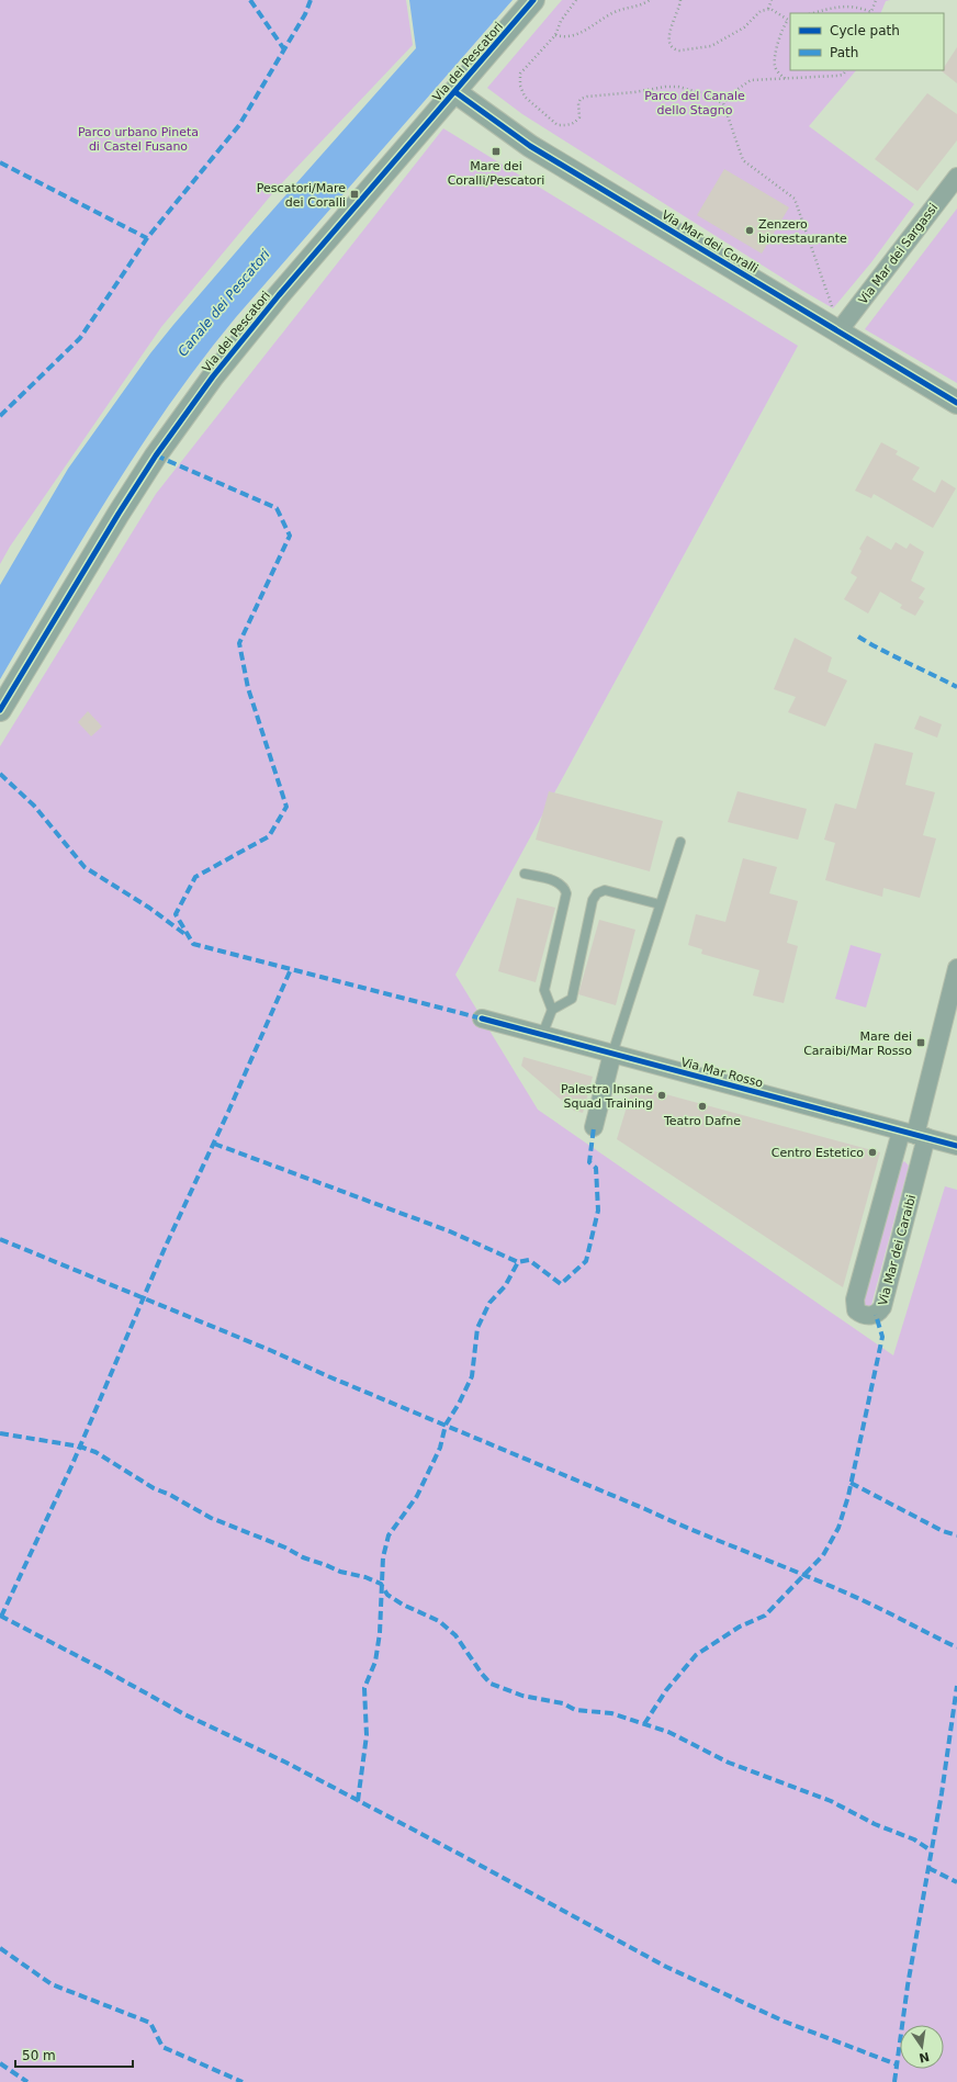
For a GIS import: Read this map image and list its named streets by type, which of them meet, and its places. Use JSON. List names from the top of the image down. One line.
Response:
{"streets":{"street":["Via dei Pescatori","Via Mar dei Coralli","Via Mar dei Sargassi","Via Mar Rosso","Via Mar dei Caraibi"]},"crossings":[["Via dei Pescatori","Via Mar dei Coralli"],["Via Mar dei Coralli","Via Mar dei Sargassi"],["Via Mar Rosso","Via Mar dei Caraibi"]],"water":["Canale dei Pescatori"],"parks":["Parco del Canale dello Stagno","Parco urbano Pineta di Castel Fusano"],"places":{"transit":["Mare dei Coralli/Pescatori","Pescatori/Mare dei Coralli","Mare dei Caraibi/Mar Rosso"],"other":["Zenzero biorestaurante","Palestra Insane Squad Training","Teatro Dafne","Centro Estetico"]},"legend":["Cycle path","Path"],"scale_bar":"50 m","north":"bottom"}
